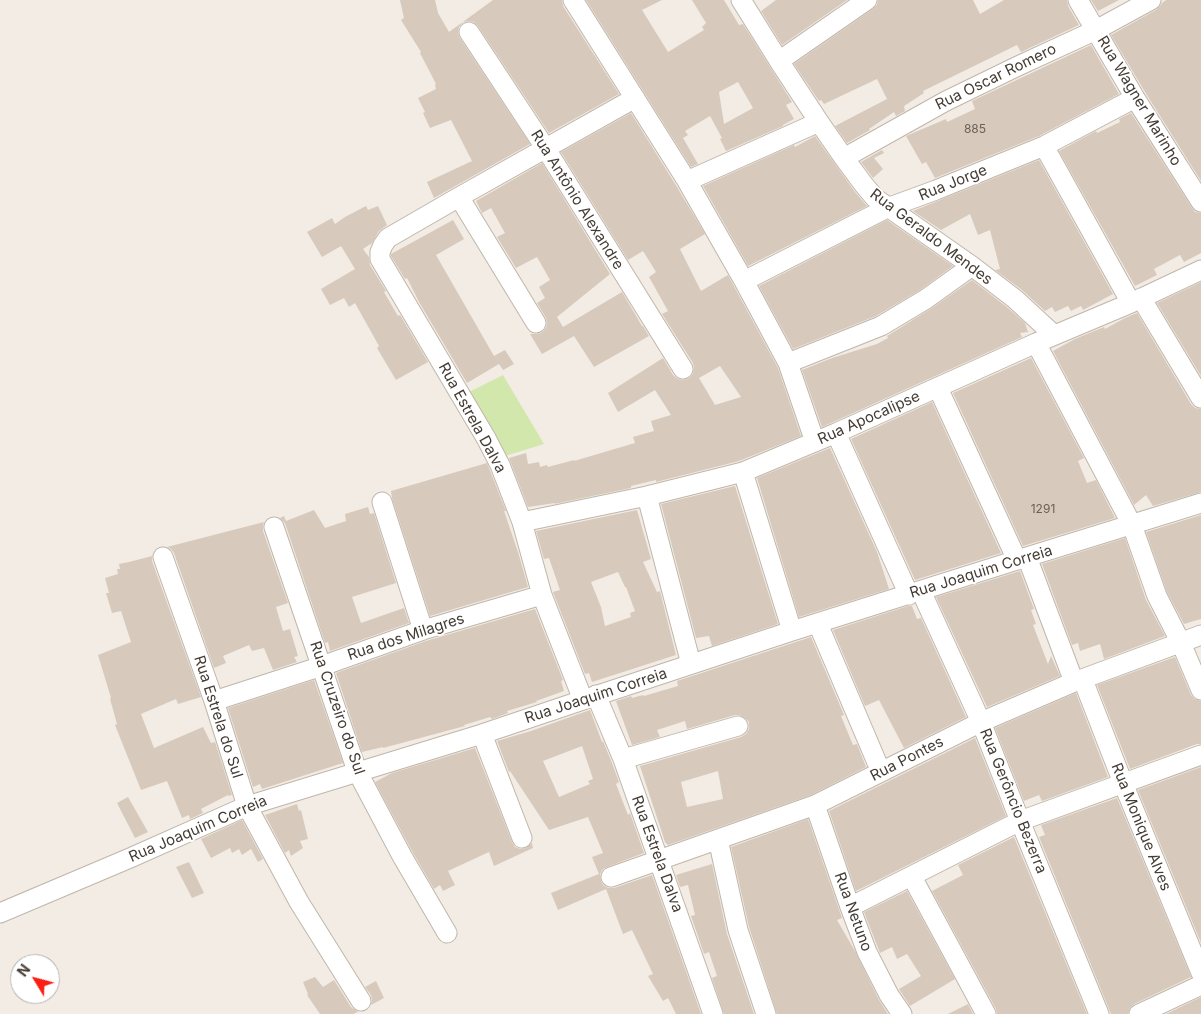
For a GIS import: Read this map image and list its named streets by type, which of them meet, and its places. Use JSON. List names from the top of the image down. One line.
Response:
{"streets":{"street":["Rua Oscar Romero","Rua Wagner Marinho","Rua Jorge","Rua Antônio Alexandre","Rua Geraldo Mendes","Rua Estrela Dalva","Rua Apocalipse","Rua Joaquim Correia","Rua dos Milagres","Rua Cruzeiro do Sul","Rua Estrela do Sul","Rua Pontes","Rua Gerôncio Bezerra","Rua Monique Alves","Rua Netuno"]},"crossings":[["Rua Oscar Romero","Rua Wagner Marinho"],["Rua Oscar Romero","Rua Geraldo Mendes"],["Rua Wagner Marinho","Rua Jorge"],["Rua Jorge","Rua Geraldo Mendes"],["Rua Geraldo Mendes","Rua Apocalipse"],["Rua Estrela Dalva","Rua Apocalipse"],["Rua Estrela Dalva","Rua Joaquim Correia"],["Rua Estrela Dalva","Rua dos Milagres"],["Rua Estrela Dalva","Rua Pontes"],["Rua Apocalipse","Rua Gerôncio Bezerra"],["Rua Apocalipse","Rua Monique Alves"],["Rua Joaquim Correia","Rua Cruzeiro do Sul"],["Rua Joaquim Correia","Rua Estrela do Sul"],["Rua Joaquim Correia","Rua Gerôncio Bezerra"],["Rua Joaquim Correia","Rua Monique Alves"],["Rua dos Milagres","Rua Cruzeiro do Sul"],["Rua dos Milagres","Rua Estrela do Sul"],["Rua Pontes","Rua Gerôncio Bezerra"],["Rua Pontes","Rua Monique Alves"],["Rua Pontes","Rua Netuno"]],"house_numbers":["885","1291"],"north":"top left"}
